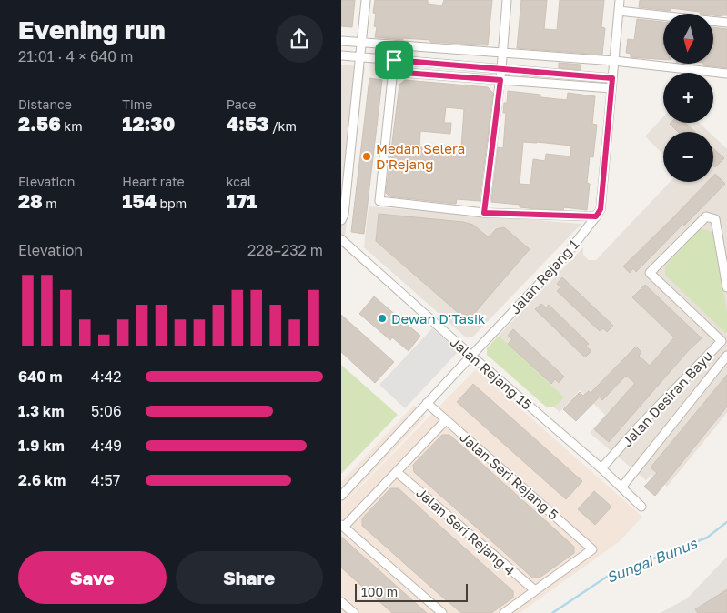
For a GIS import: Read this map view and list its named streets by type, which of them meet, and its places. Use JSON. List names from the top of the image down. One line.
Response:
{"streets":{"street":["Jalan Rejang 1","Jalan Rejang 15","Jalan Desiran Bayu","Jalan Seri Rejang 5","Jalan Seri Rejang 4"]},"crossings":[["Jalan Rejang 1","Jalan Rejang 15"],["Jalan Rejang 1","Jalan Seri Rejang 5"],["Jalan Rejang 15","Jalan Desiran Bayu"],["Jalan Seri Rejang 5","Jalan Seri Rejang 4"]],"water":["Sungai Bunus"],"places":["Medan Selera D'Rejang","Dewan D'Tasik"],"scale_bar":"100 m","north":"bottom","page":{"heading":["Evening run","21:01 · 4 × 640 m"],"map_buttons":["+","−"],"stats":[["Distance","2.56 km"],["Time","12:30"],["Pace","4:53 /km"],["Elevation","28 m"],["Heart rate","154 bpm"],["kcal","171"]],"chart":["Elevation","228–232 m"],"list":[{"name":"640 m","note":"4:42"},{"name":"1.3 km","note":"5:06"},{"name":"1.9 km","note":"4:49"},{"name":"2.6 km","note":"4:57"}],"buttons":["Save","Share"],"scale":"100 m"}}
